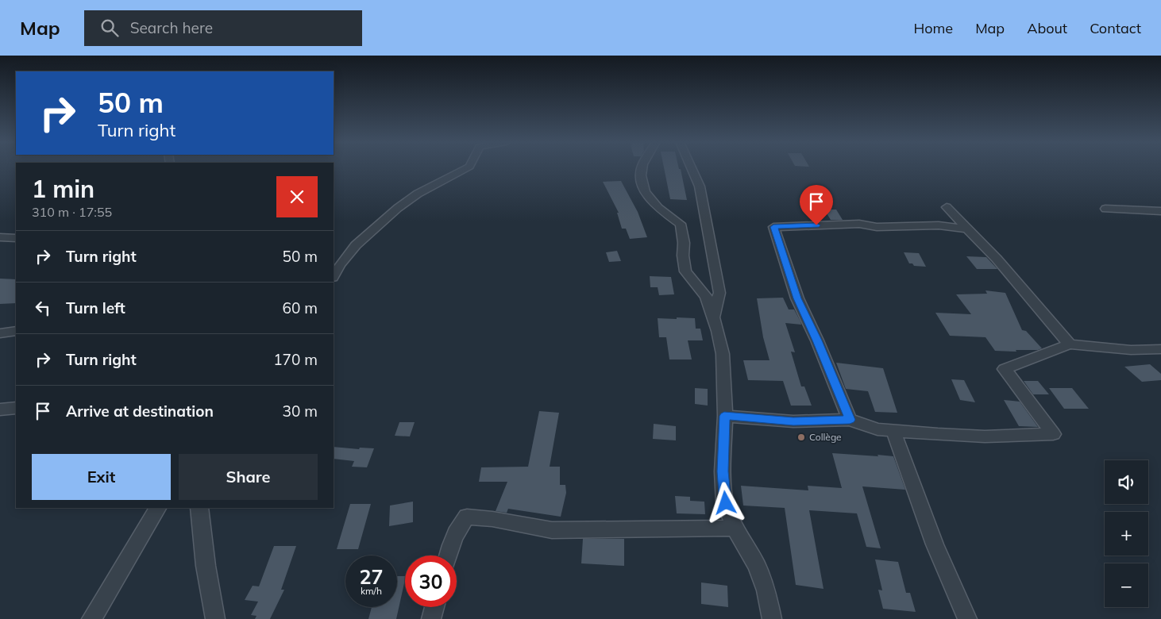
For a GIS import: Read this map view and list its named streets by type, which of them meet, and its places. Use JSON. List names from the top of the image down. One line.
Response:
{"places":["Collège"],"page":{"header":"Map","search":"Search here","nav":["Home","Map","About","Contact"],"turn":["50 m","Turn right"],"heading":["1 min","310 m · 17:55"],"list":[{"name":"Turn right","value":"50 m"},{"name":"Turn left","value":"60 m"},{"name":"Turn right","value":"170 m"},{"name":"Arrive at destination","value":"30 m"}],"buttons":["Exit","Share"],"map_buttons":["+","−"],"speed":"27 km/h","limit":"30"}}
